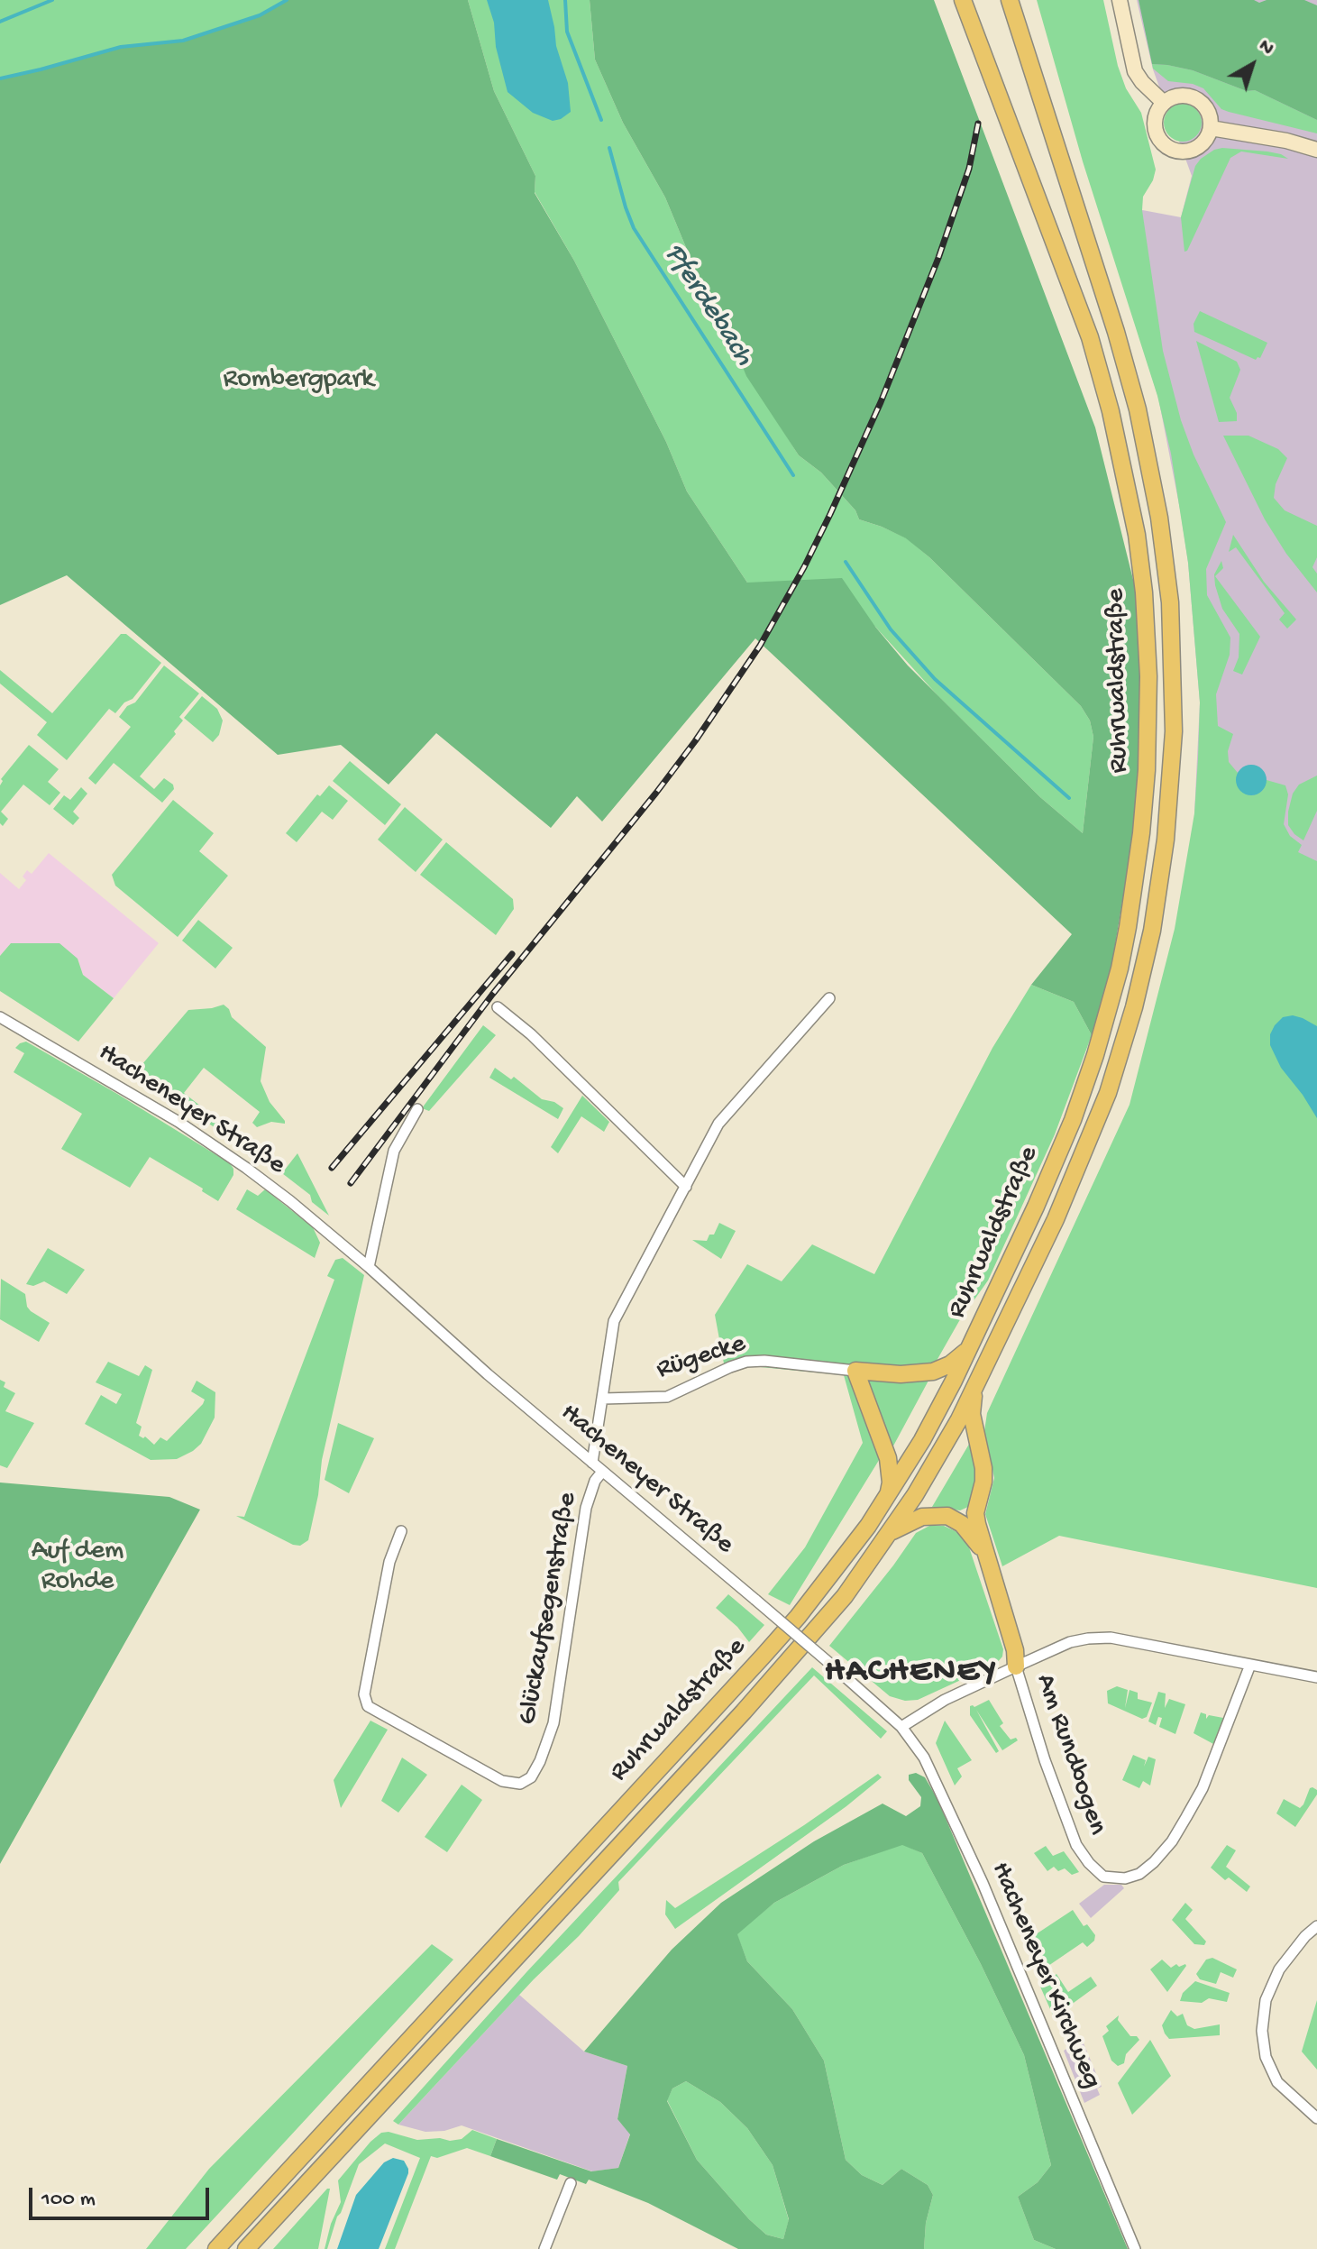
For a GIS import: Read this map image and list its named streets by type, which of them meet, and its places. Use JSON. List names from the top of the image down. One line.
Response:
{"streets":{"highway":["Ruhrwaldstraße"],"street":["Hacheneyer Straße","Rügecke","Glückaufsegenstraße","Am Rundbogen","Hacheneyer Kirchweg"]},"crossings":[["Hacheneyer Straße","Glückaufsegenstraße"],["Hacheneyer Straße","Hacheneyer Kirchweg"],["Rügecke","Glückaufsegenstraße"]],"districts":["HACHENEY"],"water":["Pferdebach"],"parks":["Rombergpark","Auf dem Rohde"],"scale_bar":"100 m","north":"top right"}
